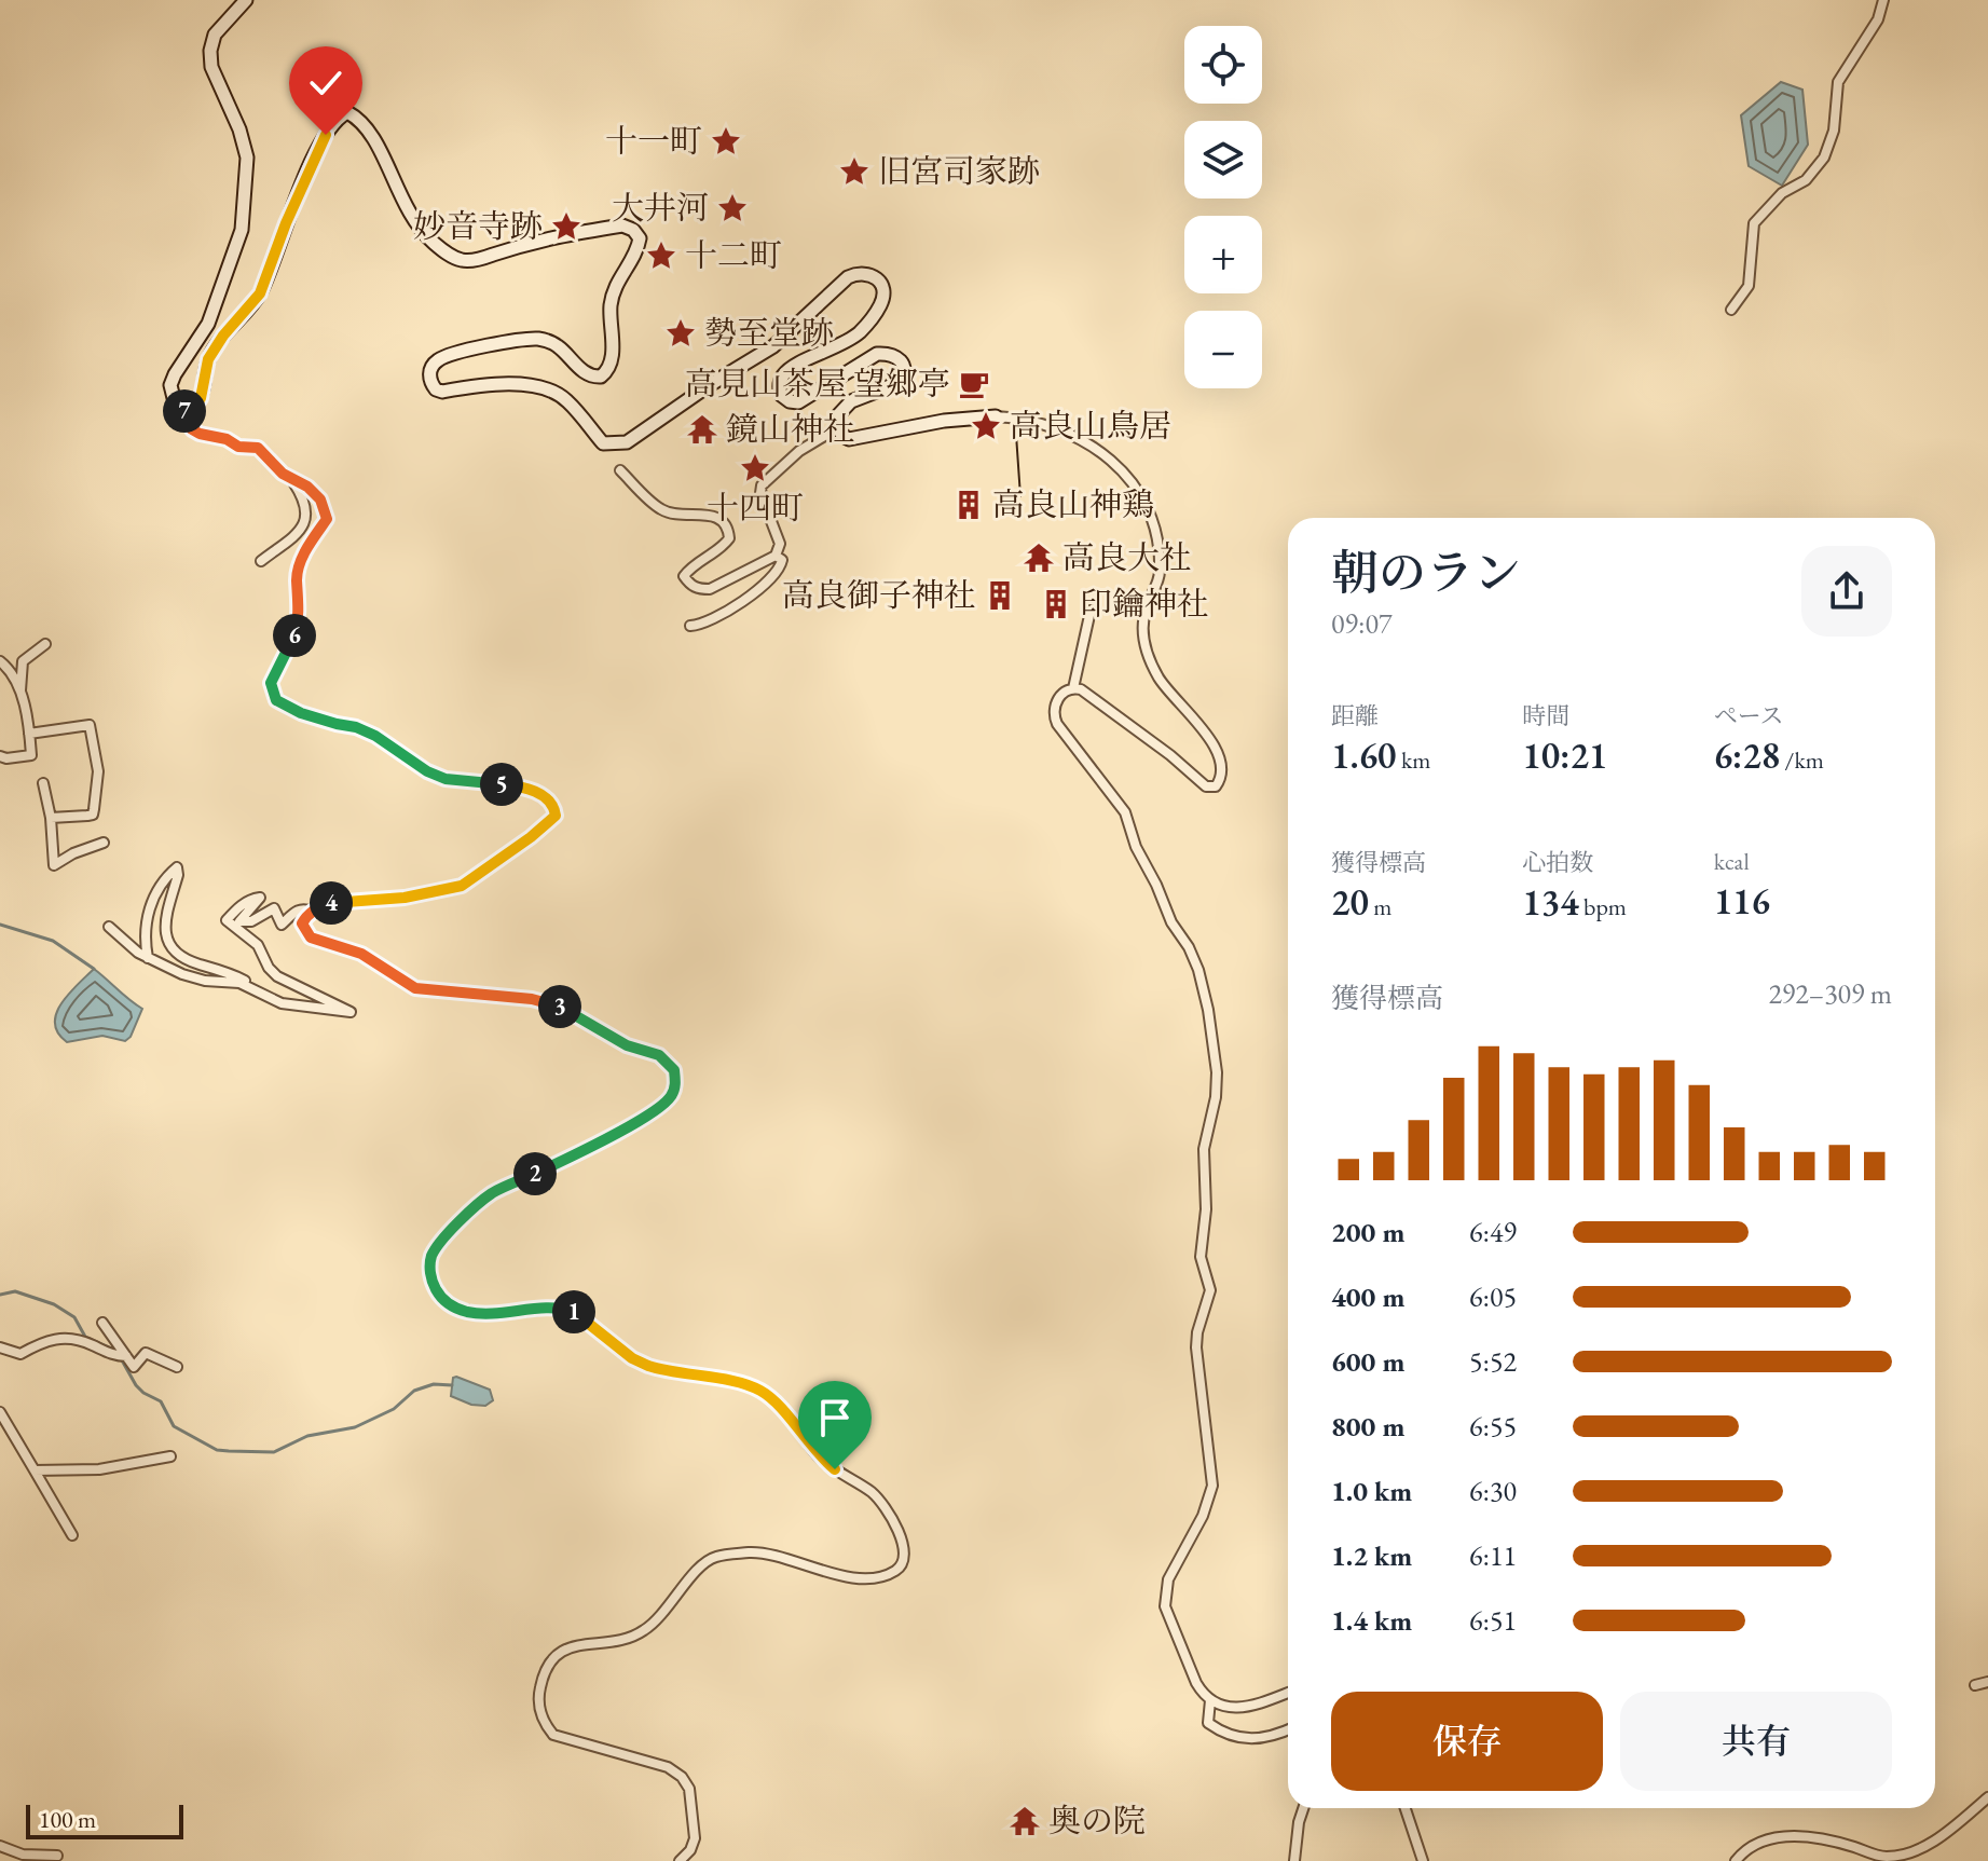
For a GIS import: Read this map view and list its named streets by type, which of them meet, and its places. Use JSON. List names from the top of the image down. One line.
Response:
{"places":{"place":["十一町","旧宮司家跡","大井河","妙音寺跡","十二町","勢至堂跡","高良山鳥居","十四町"],"cafe":["高見山茶屋 望郷亭"],"temple":["鏡山神社","高良大社","奥の院"],"building":["高良山神鶏","高良御子神社","印鑰神社"]},"scale_bar":"100 m","page":{"map_buttons":["+","−"],"pins":["7","6","5","4","3","2","1"],"heading":["朝のラン","09:07"],"stats":[["距離","1.60 km"],["時間","10:21"],["ペース","6:28 /km"],["獲得標高","20 m"],["心拍数","134 bpm"],["kcal","116"]],"chart":["獲得標高","292–309 m"],"list":[{"name":"200 m","note":"6:49"},{"name":"400 m","note":"6:05"},{"name":"600 m","note":"5:52"},{"name":"800 m","note":"6:55"},{"name":"1.0 km","note":"6:30"},{"name":"1.2 km","note":"6:11"},{"name":"1.4 km","note":"6:51"}],"buttons":["保存","共有"],"scale":"100 m"}}
